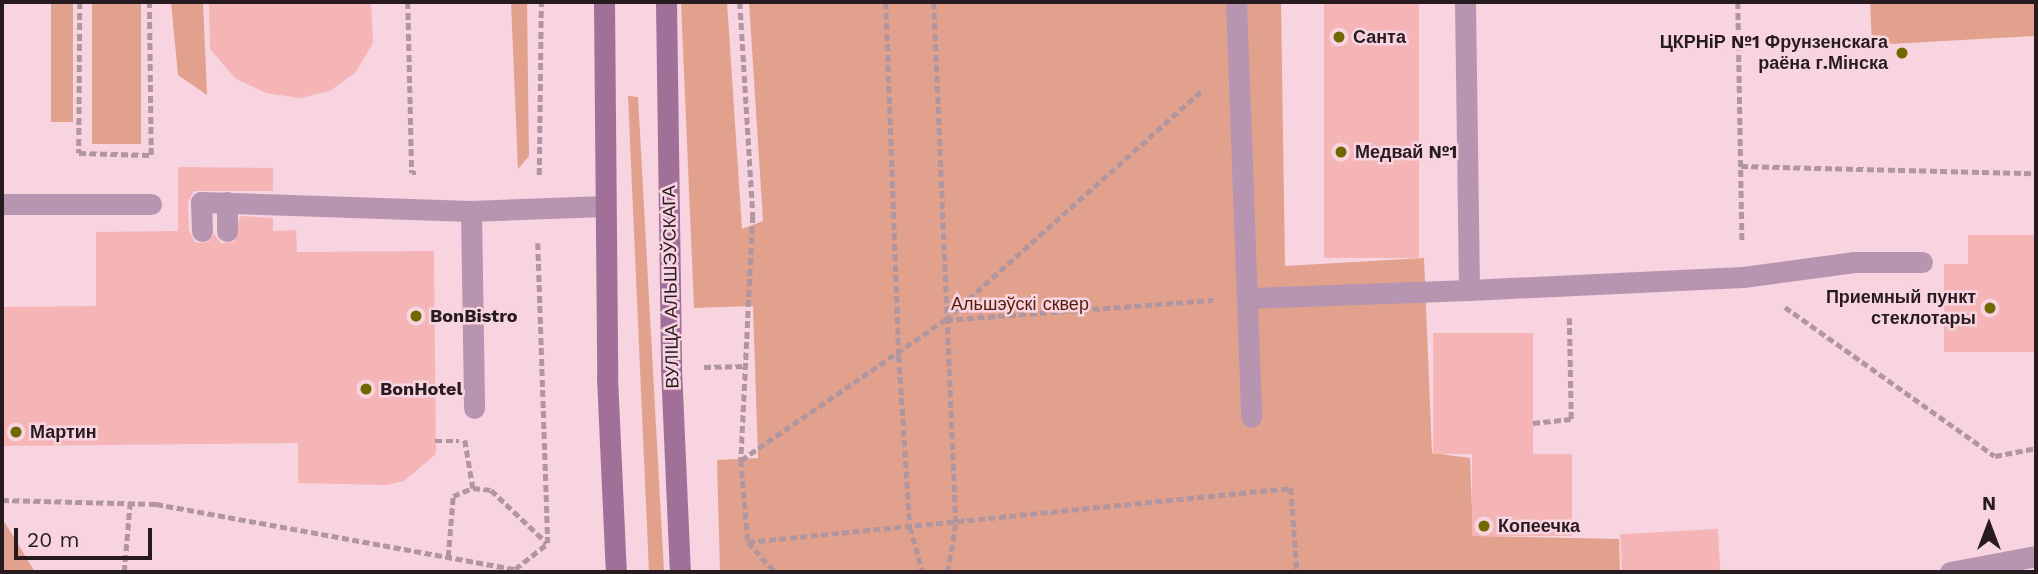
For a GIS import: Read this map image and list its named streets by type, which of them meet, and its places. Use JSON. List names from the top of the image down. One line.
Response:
{"streets":{"main road":["ВУЛІЦА АЛЬШЭЎСКАГА"]},"parks":["Альшэўскі сквер"],"places":["Санта","ЦКРНіР №1 Фрунзенскага раёна г.Мінска","Медвай №1","Приемный пункт стеклотары","BonBistro","BonHotel","Мартин","Копеечка"],"scale_bar":"20 m","north":"top"}
